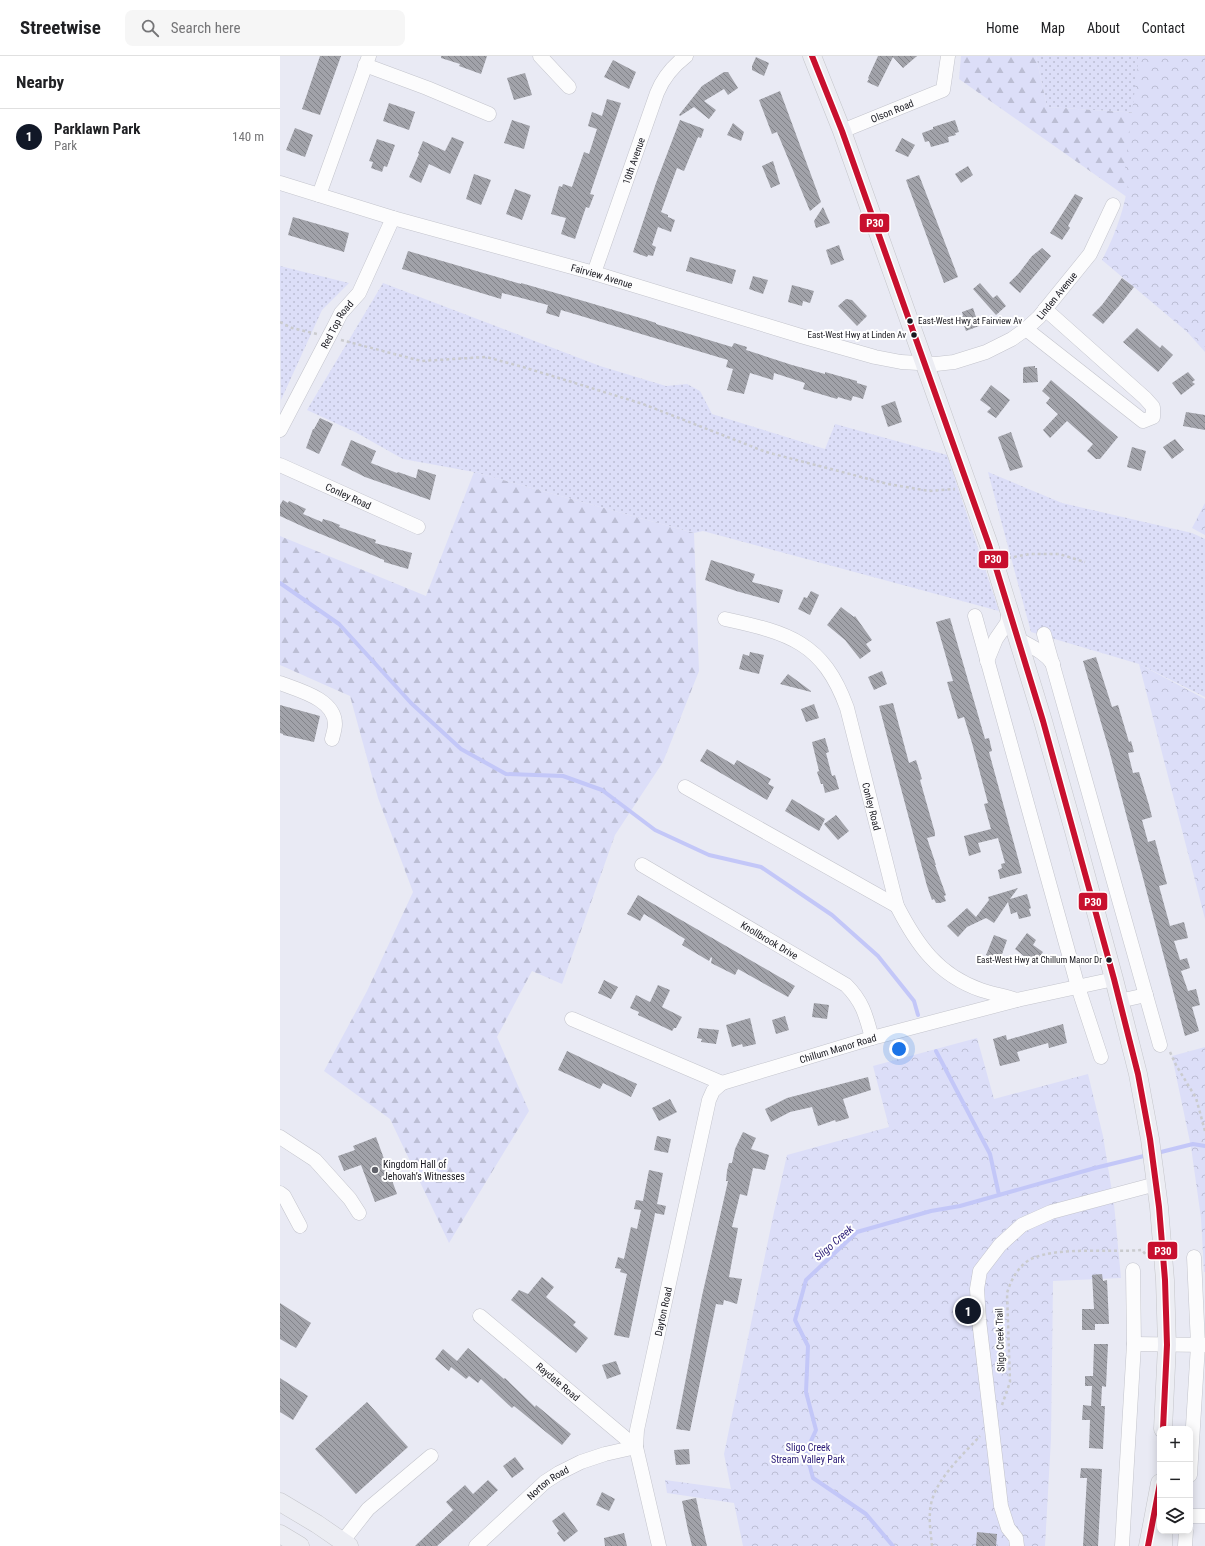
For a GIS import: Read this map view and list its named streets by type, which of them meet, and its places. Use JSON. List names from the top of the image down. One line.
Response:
{"streets":{"street":["Olson Road","10th Avenue","Fairview Avenue","Linden Avenue","Red Top Road","Conley Road","Knollbrook Drive","Chillum Manor Road","Dayton Road","Raydale Road","Norton Road"],"path":["Sligo Creek Trail"]},"crossings":[["10th Avenue","Fairview Avenue"],["Fairview Avenue","Linden Avenue"],["Fairview Avenue","Red Top Road"],["Conley Road","Chillum Manor Road"],["Knollbrook Drive","Chillum Manor Road"],["Chillum Manor Road","Dayton Road"],["Dayton Road","Raydale Road"],["Dayton Road","Norton Road"],["Raydale Road","Norton Road"]],"water":["Sligo Creek"],"parks":["Sligo Creek Stream Valley Park"],"places":["East-West Hwy at Fairview Av","East-West Hwy at Linden Av","East-West Hwy at Chillum Manor Dr","Kingdom Hall of Jehovah’s Witnesses"],"lines":["transit line P30"],"page":{"header":"Streetwise","search":"Search here","nav":["Home","Map","About","Contact"],"heading":"Nearby","list":[{"mark":"1","name":"Parklawn Park","note":"Park","value":"140 m"}],"pins":"1","map_buttons":["+","−"]}}
